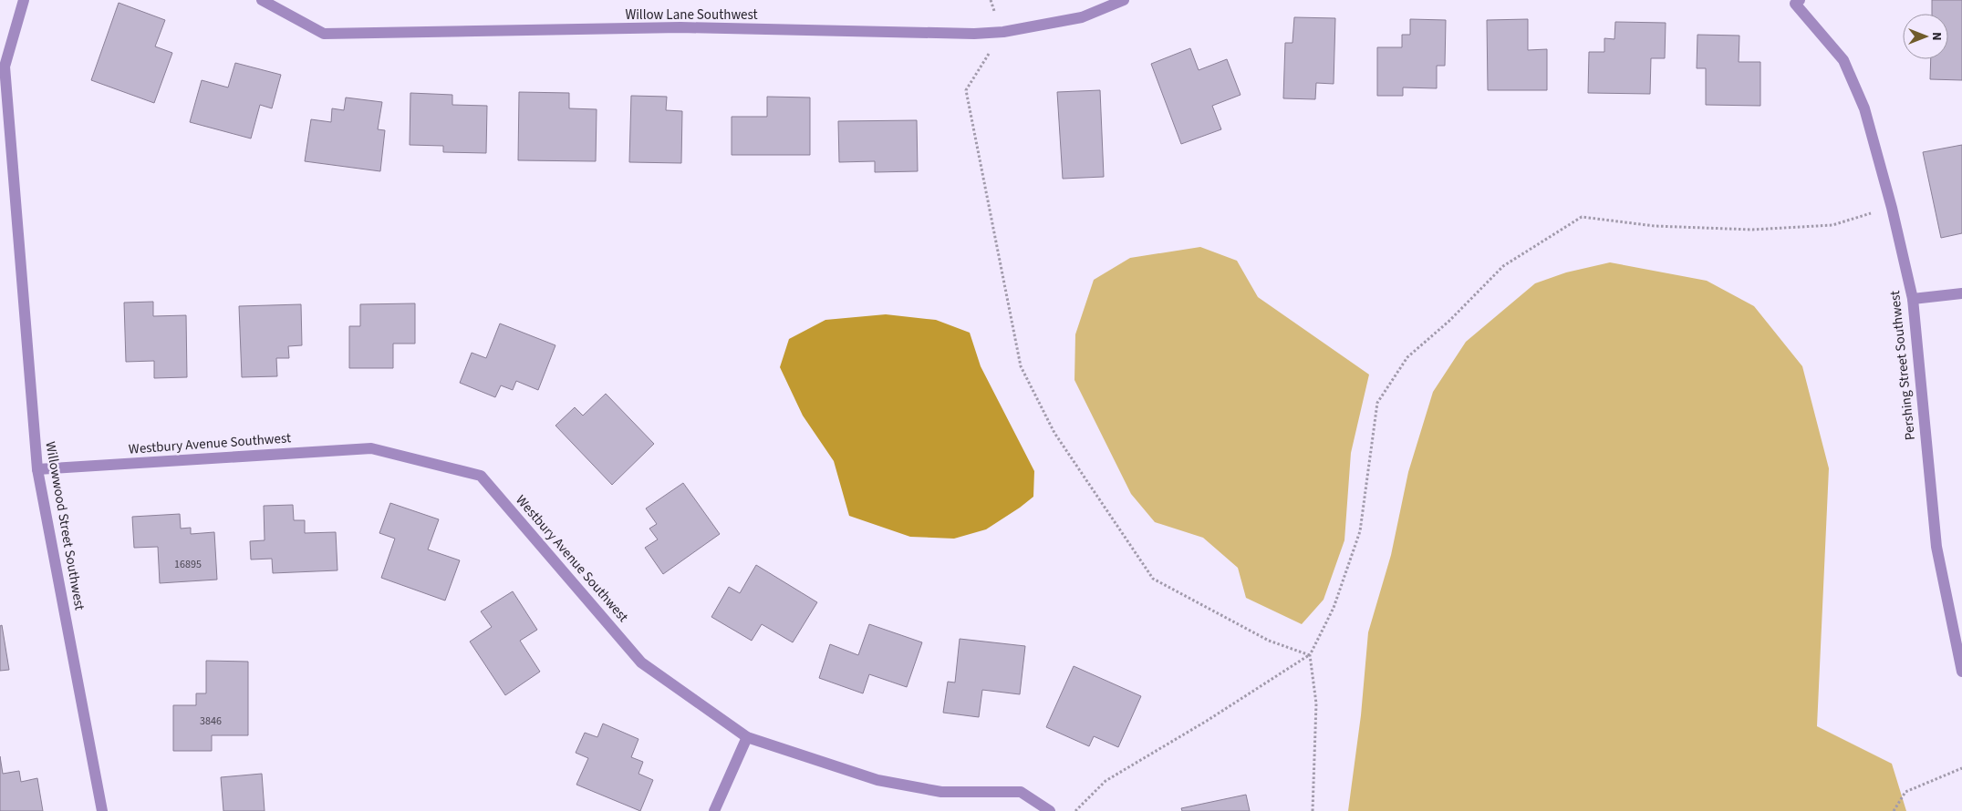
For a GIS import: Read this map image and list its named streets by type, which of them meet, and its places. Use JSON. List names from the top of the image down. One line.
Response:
{"streets":{"street":["Willow Lane Southwest","Pershing Street Southwest","Westbury Avenue Southwest","Willowwood Street Southwest"]},"crossings":[["Westbury Avenue Southwest","Willowwood Street Southwest"]],"house_numbers":["16895","3846"],"north":"right"}
